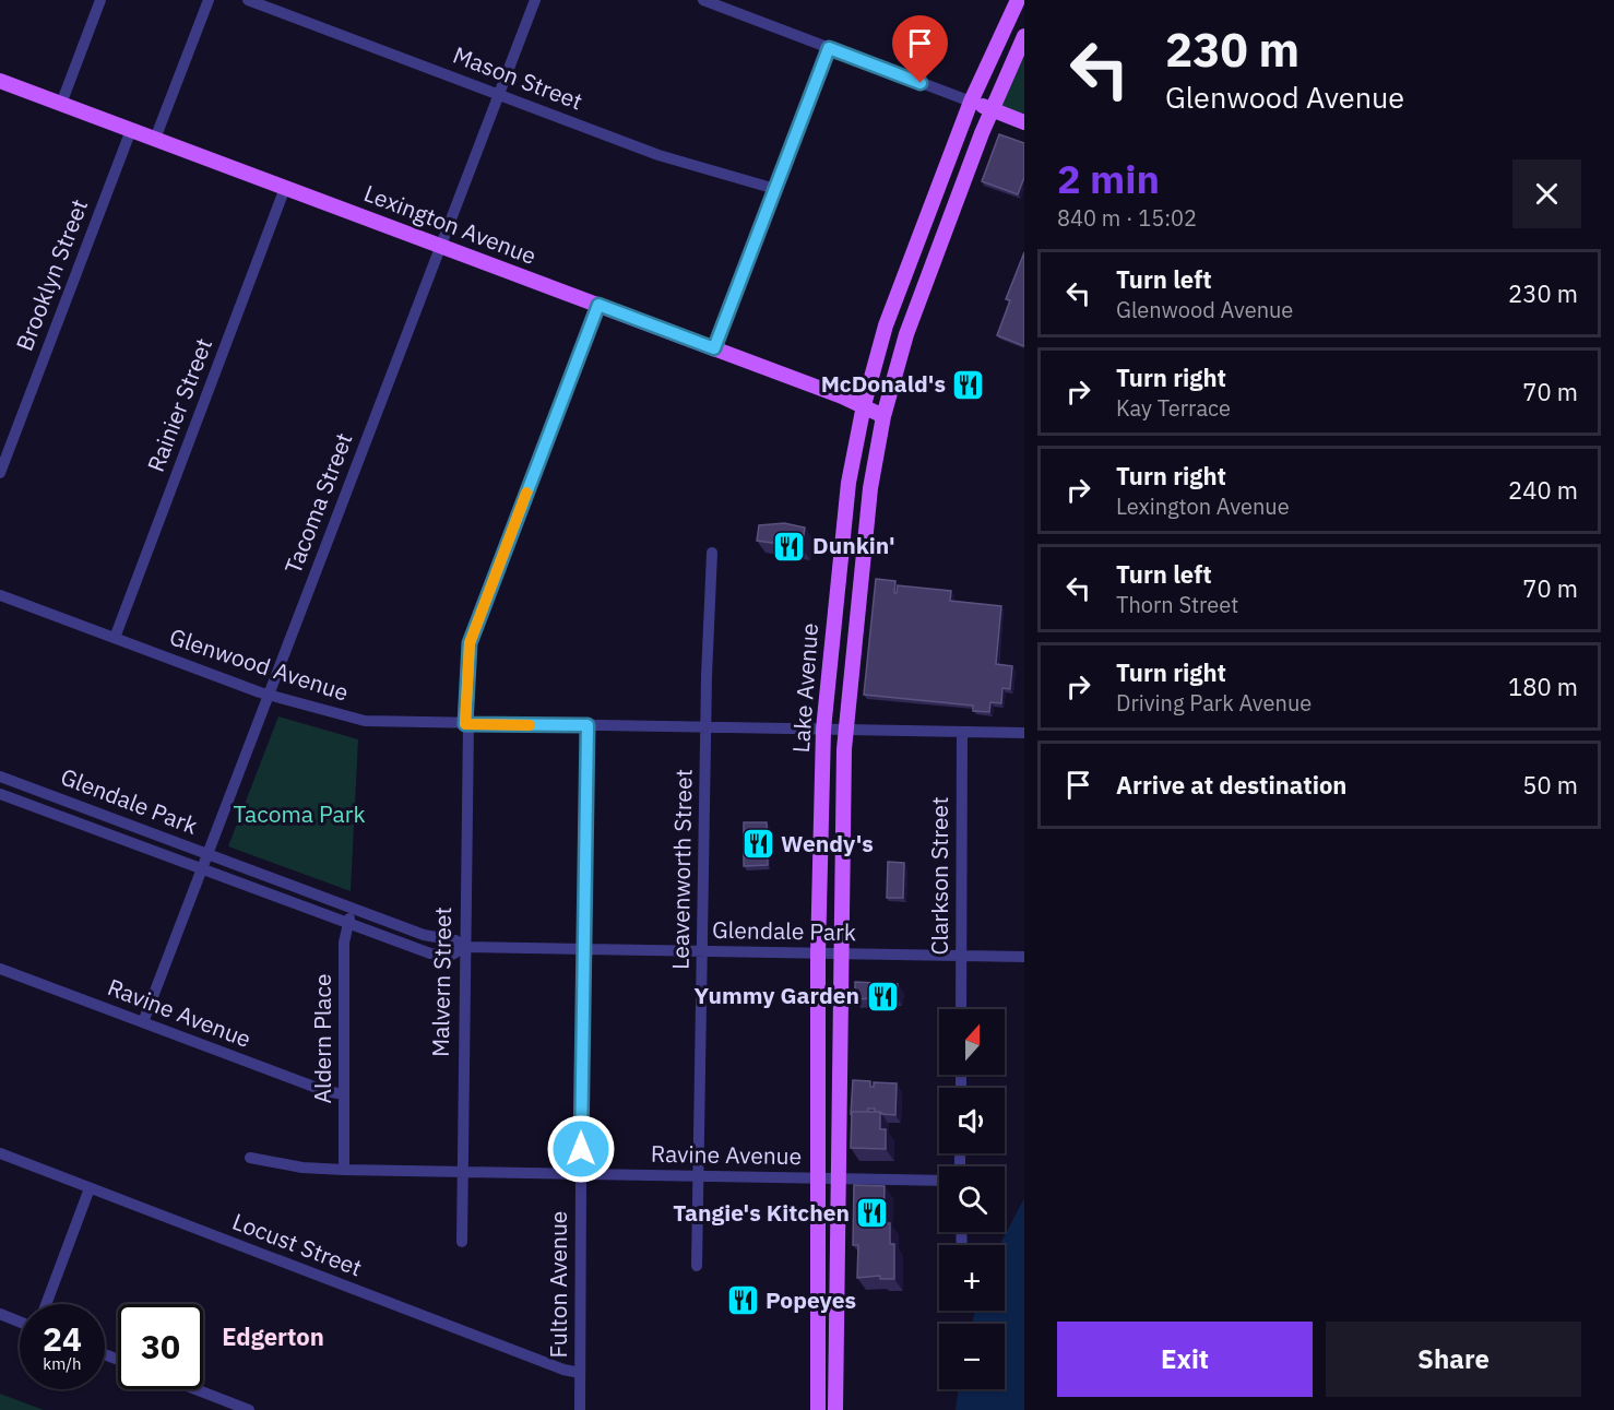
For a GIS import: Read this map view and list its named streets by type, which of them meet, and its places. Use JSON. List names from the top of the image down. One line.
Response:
{"streets":{"main road":["Lexington Avenue","Lake Avenue"],"street":["Mason Street","Brooklyn Street","Rainier Street","Tacoma Street","Glenwood Avenue","Glendale Park","Leavenworth Street","Clarkson Street","Malvern Street","Ravine Avenue","Aldern Place","Locust Street","Fulton Avenue"]},"crossings":[["Mason Street","Tacoma Street"],["Lexington Avenue","Brooklyn Street"],["Lexington Avenue","Rainier Street"],["Lexington Avenue","Tacoma Street"],["Lexington Avenue","Lake Avenue"],["Lexington Avenue","Malvern Street"],["Rainier Street","Glenwood Avenue"],["Tacoma Street","Glenwood Avenue"],["Tacoma Street","Glendale Park"],["Tacoma Street","Ravine Avenue"],["Glenwood Avenue","Lake Avenue"],["Glenwood Avenue","Leavenworth Street"],["Glenwood Avenue","Clarkson Street"],["Glenwood Avenue","Malvern Street"],["Glenwood Avenue","Fulton Avenue"],["Lake Avenue","Glendale Park"],["Lake Avenue","Ravine Avenue"],["Glendale Park","Leavenworth Street"],["Glendale Park","Clarkson Street"],["Glendale Park","Malvern Street"],["Glendale Park","Aldern Place"],["Glendale Park","Fulton Avenue"],["Leavenworth Street","Ravine Avenue"],["Malvern Street","Ravine Avenue"],["Ravine Avenue","Aldern Place"],["Ravine Avenue","Fulton Avenue"],["Locust Street","Fulton Avenue"]],"districts":["Edgerton"],"parks":["Tacoma Park"],"places":{"restaurant":["McDonald's","Dunkin'","Wendy's","Yummy Garden","Tangie's Kitchen","Popeyes"]},"north":"top","page":{"turn":["230 m","Glenwood Avenue"],"heading":["2 min","840 m · 15:02"],"list":[{"name":"Turn left","note":"Glenwood Avenue","value":"230 m"},{"name":"Turn right","note":"Kay Terrace","value":"70 m"},{"name":"Turn right","note":"Lexington Avenue","value":"240 m"},{"name":"Turn left","note":"Thorn Street","value":"70 m"},{"name":"Turn right","note":"Driving Park Avenue","value":"180 m"},{"name":"Arrive at destination","value":"50 m"}],"map_buttons":["+","−"],"speed":"24 km/h","limit":"30","buttons":["Exit","Share"]}}
